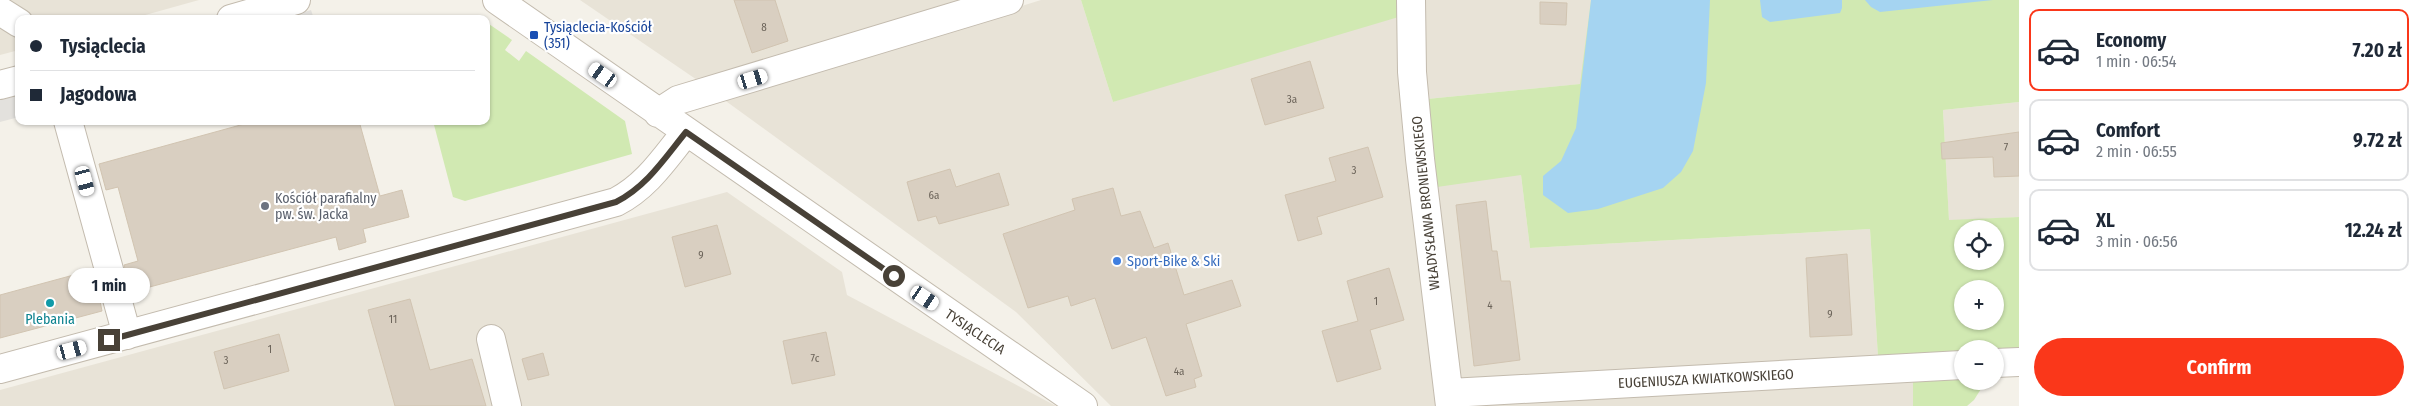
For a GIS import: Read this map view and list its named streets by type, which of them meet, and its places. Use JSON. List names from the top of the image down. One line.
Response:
{"streets":{"street":["WŁADYSŁAWA BRONIEWSKIEGO","TYSIĄCLECIA","EUGENIUSZA KWIATKOWSKIEGO"]},"crossings":[["WŁADYSŁAWA BRONIEWSKIEGO","EUGENIUSZA KWIATKOWSKIEGO"]],"places":{"transit":["Tysiąclecia-Kościół (351)"],"other":["Kościół parafialny pw. św. Jacka","Sport-Bike & Ski","Plebania"]},"house_numbers":["8","3a","7","3","6a","9","1","4","9","11","1","7c","3","4a"],"page":{"list":[{"name":"Economy","note":"1 min · 06:54","value":"7.20 zł"},{"name":"Comfort","note":"2 min · 06:55","value":"9.72 zł"},{"name":"XL","note":"3 min · 06:56","value":"12.24 zł"}],"banner":["Tysiąclecia","Jagodowa"],"map_buttons":["+","−"],"bubble":"1 min","buttons":"Confirm"}}
